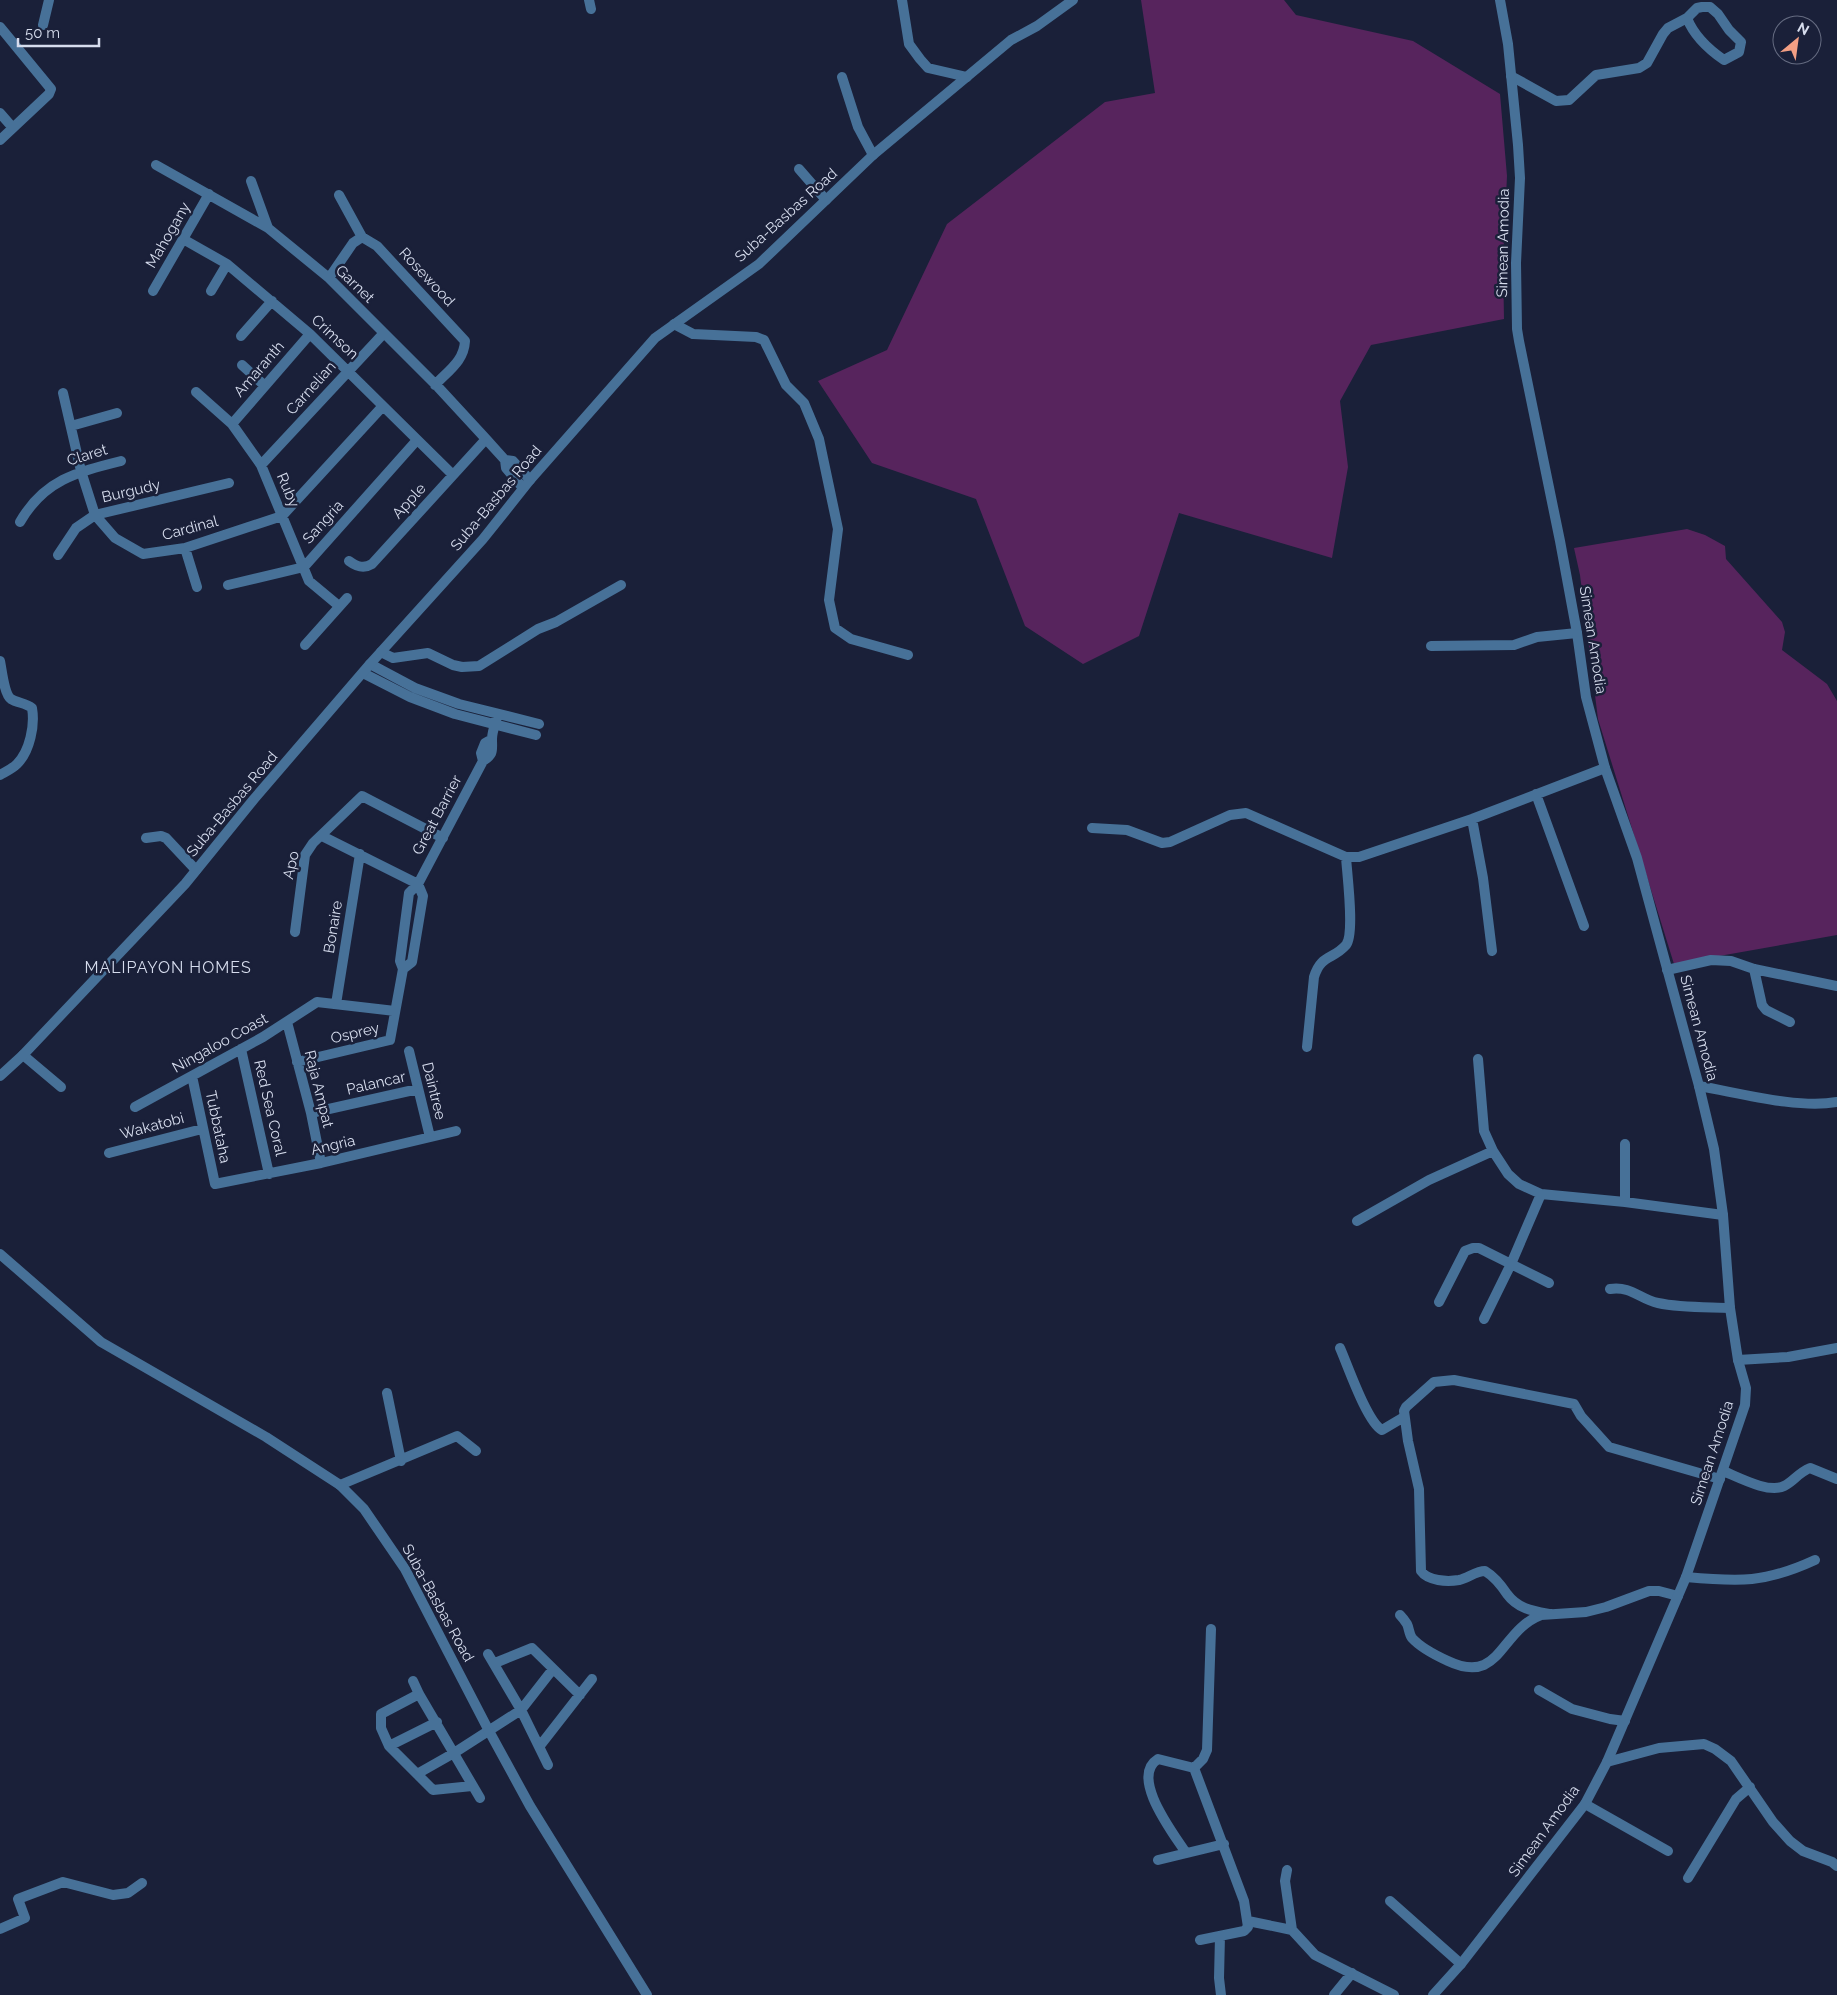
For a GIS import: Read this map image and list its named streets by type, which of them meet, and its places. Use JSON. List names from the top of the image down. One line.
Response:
{"streets":{"street":["Suba-Basbas Road","Mahogany","Simean Amodia","Rosewood","Garnet","Crimson","Amaranth","Carnelian","Claret","Ruby","Burgudy","Apple","Sangria","Cardinal","Great Barrier","Apo","Bonaire","Osprey","Ningaloo Coast","Palancar","Raja Ampat","Daintree","Red Sea Coral","Wakatobi","Tubbataha","Angria"]},"crossings":[["Suba-Basbas Road","Garnet"],["Mahogany","Garnet"],["Mahogany","Crimson"],["Rosewood","Garnet"],["Garnet","Carnelian"],["Garnet","Apple"],["Crimson","Amaranth"],["Crimson","Carnelian"],["Crimson","Apple"],["Crimson","Sangria"],["Crimson","Cardinal"],["Amaranth","Ruby"],["Carnelian","Ruby"],["Claret","Cardinal"],["Ruby","Sangria"],["Ruby","Cardinal"],["Burgudy","Cardinal"],["Great Barrier","Apo"],["Great Barrier","Osprey"],["Bonaire","Ningaloo Coast"],["Osprey","Raja Ampat"],["Ningaloo Coast","Raja Ampat"],["Ningaloo Coast","Red Sea Coral"],["Ningaloo Coast","Tubbataha"],["Palancar","Raja Ampat"],["Palancar","Daintree"],["Raja Ampat","Angria"],["Daintree","Angria"],["Red Sea Coral","Angria"],["Wakatobi","Tubbataha"],["Tubbataha","Angria"]],"districts":["MALIPAYON HOMES"],"scale_bar":"50 m","north":"top right"}
